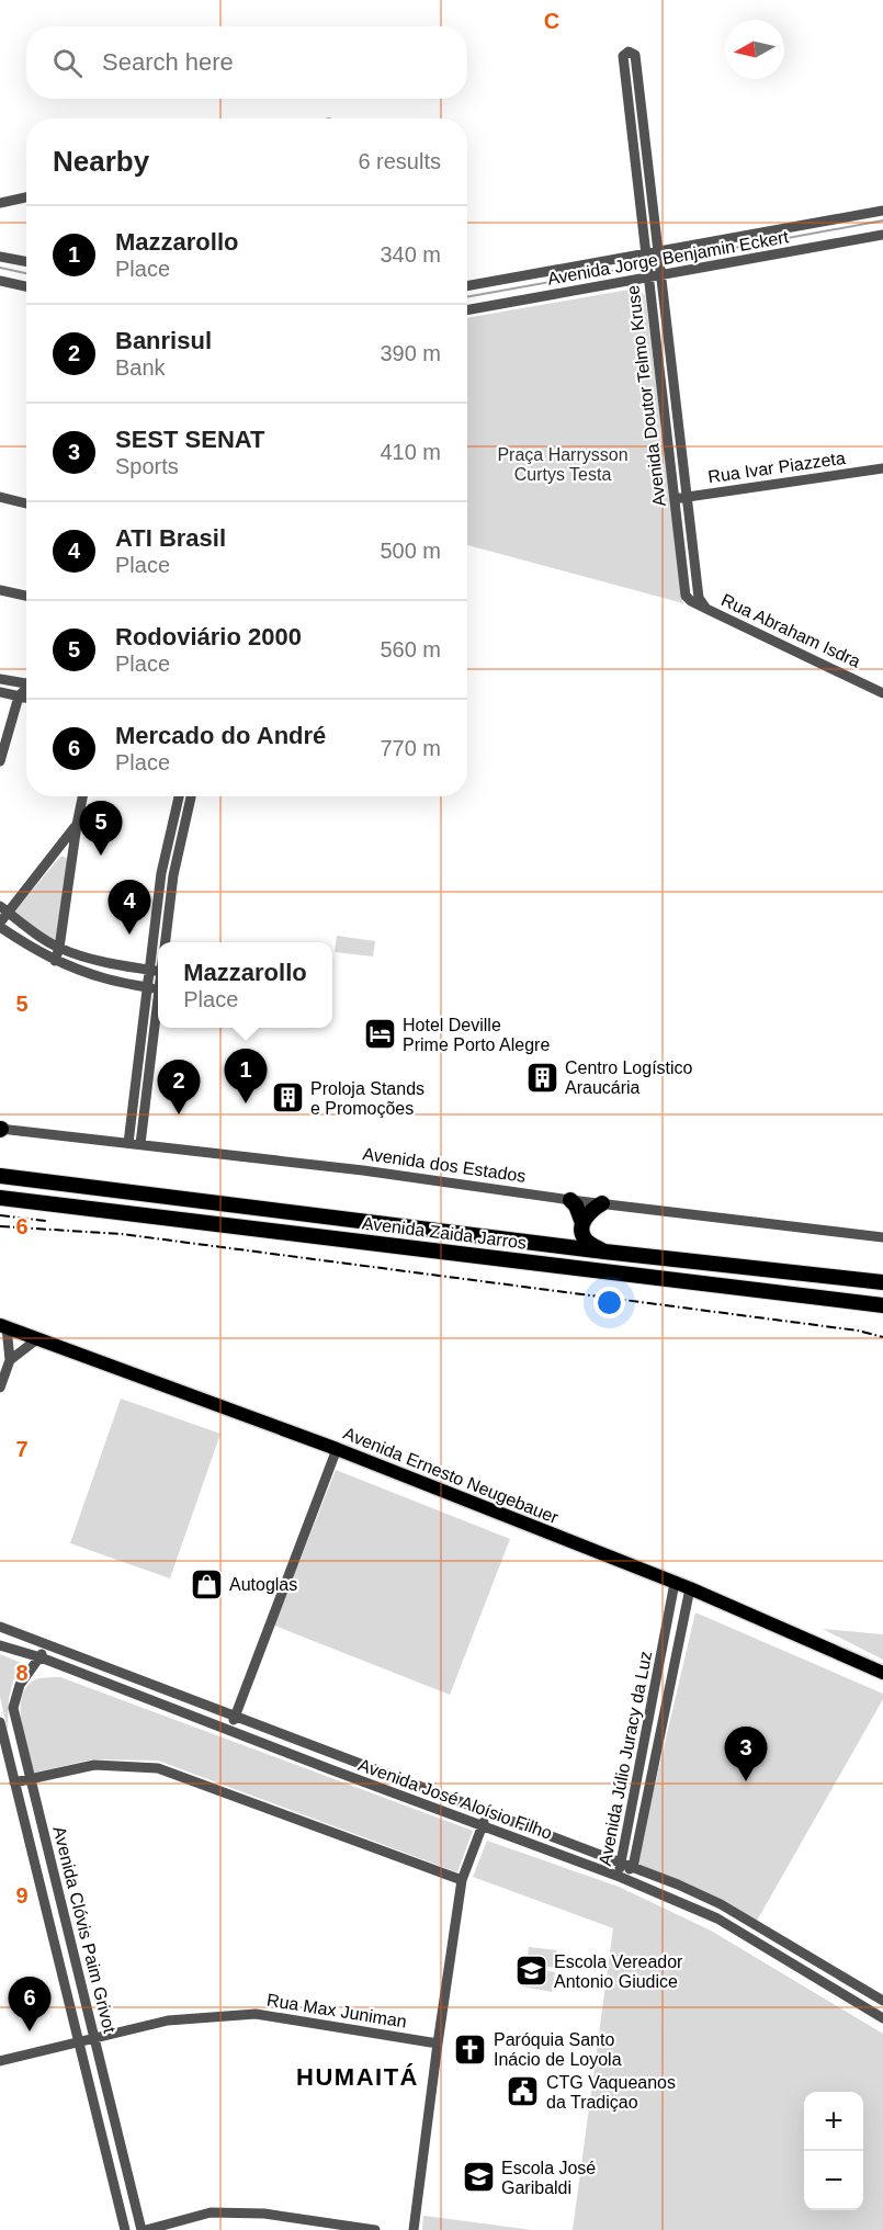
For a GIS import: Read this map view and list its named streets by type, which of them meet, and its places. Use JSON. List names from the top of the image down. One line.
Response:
{"streets":{"highway":["Avenida Zaida Jarros"],"main road":["Avenida Ernesto Neugebauer"],"street":["Avenida Jorge Benjamin Eckert","Avenida Doutor Telmo Kruse","Rua Ivar Piazzeta","Rua Abraham Isdra","Avenida dos Estados","Avenida Júlio Juracy da Luz","Avenida José Aloísio Filho","Avenida Clóvis Paim Grivot","Rua Max Juniman"]},"crossings":[["Avenida Jorge Benjamin Eckert","Avenida Doutor Telmo Kruse"],["Avenida Doutor Telmo Kruse","Rua Ivar Piazzeta"],["Avenida Doutor Telmo Kruse","Rua Abraham Isdra"],["Avenida Ernesto Neugebauer","Avenida Júlio Juracy da Luz"],["Avenida Júlio Juracy da Luz","Avenida José Aloísio Filho"],["Avenida José Aloísio Filho","Avenida Clóvis Paim Grivot"],["Avenida Clóvis Paim Grivot","Rua Max Juniman"]],"districts":["HUMAITÁ"],"parks":["Praça Harrysson Curtys Testa"],"places":{"hotel":["Hotel Deville Prime Porto Alegre"],"building":["Centro Logístico Araucária","Proloja Stands e Promoções"],"shop":["Autoglas"],"school or university":["Escola Vereador Antonio Giudice","Escola José Garibaldi"],"church":["Paróquia Santo Inácio de Loyola"],"public building":["CTG Vaqueanos da Tradiçao"]},"north":"left","page":{"search":"Search here","heading":["Nearby","6 results"],"list":[{"mark":"1","name":"Mazzarollo","note":"Place","value":"340 m"},{"mark":"2","name":"Banrisul","note":"Bank","value":"390 m"},{"mark":"3","name":"SEST SENAT","note":"Sports","value":"410 m"},{"mark":"4","name":"ATI Brasil","note":"Place","value":"500 m"},{"mark":"5","name":"Rodoviário 2000","note":"Place","value":"560 m"},{"mark":"6","name":"Mercado do André","note":"Place","value":"770 m"}],"pins":["5","4","1","2","3","6"],"popup":["Mazzarollo","Place"],"map_buttons":["+","−"]},"grid":{"columns":["C"],"rows":["5","6","7","8","9"]}}
